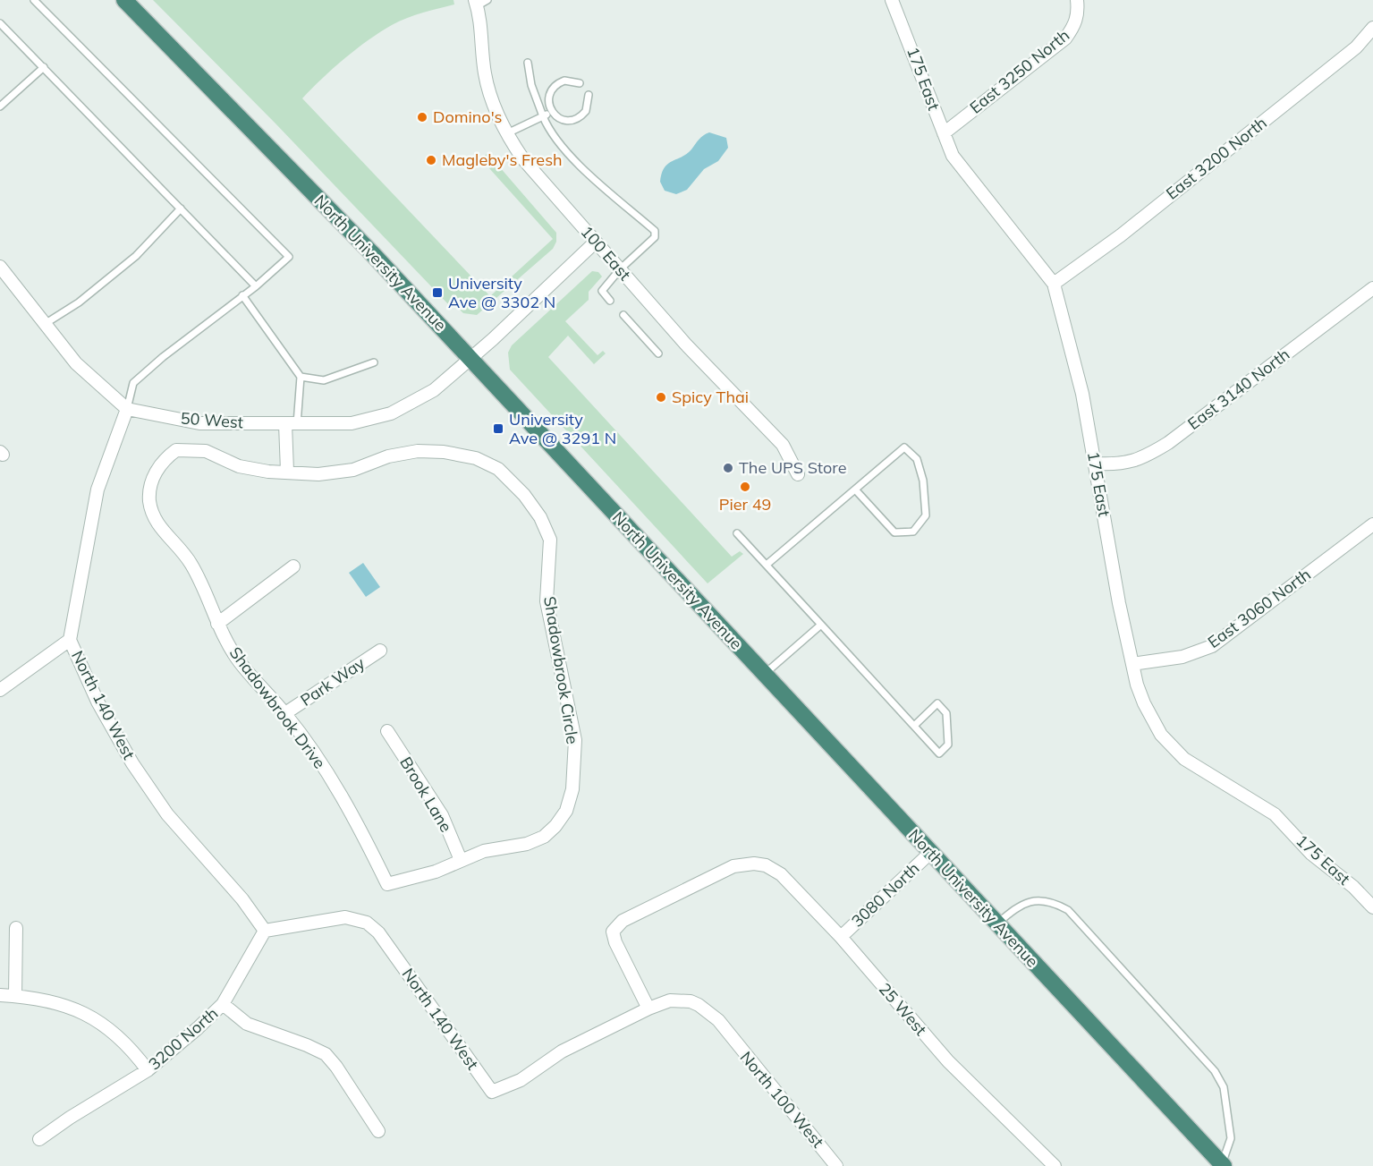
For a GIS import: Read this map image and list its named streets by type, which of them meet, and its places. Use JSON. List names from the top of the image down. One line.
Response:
{"streets":{"highway":["North University Avenue"],"street":["East 3250 North","175 East","East 3200 North","100 East","East 3140 North","50 West","East 3060 North","Shadowbrook Circle","Park Way","North 140 West","Shadowbrook Drive","Brook Lane","3080 North","25 West","3200 North","North 100 West"]},"crossings":[["East 3250 North","175 East"],["175 East","East 3200 North"],["175 East","East 3140 North"],["175 East","East 3060 North"],["100 East","50 West"],["North University Avenue","50 West"],["North University Avenue","3080 North"],["50 West","North 140 West"],["Shadowbrook Circle","Shadowbrook Drive"],["Shadowbrook Circle","Brook Lane"],["Park Way","Shadowbrook Drive"],["North 140 West","3200 North"],["North 140 West","North 100 West"],["3080 North","25 West"],["25 West","North 100 West"]],"places":{"other":["Domino's","Magleby's Fresh","Spicy Thai","The UPS Store","Pier 49"],"transit":["University Ave @ 3302 N","University Ave @ 3291 N"]}}
